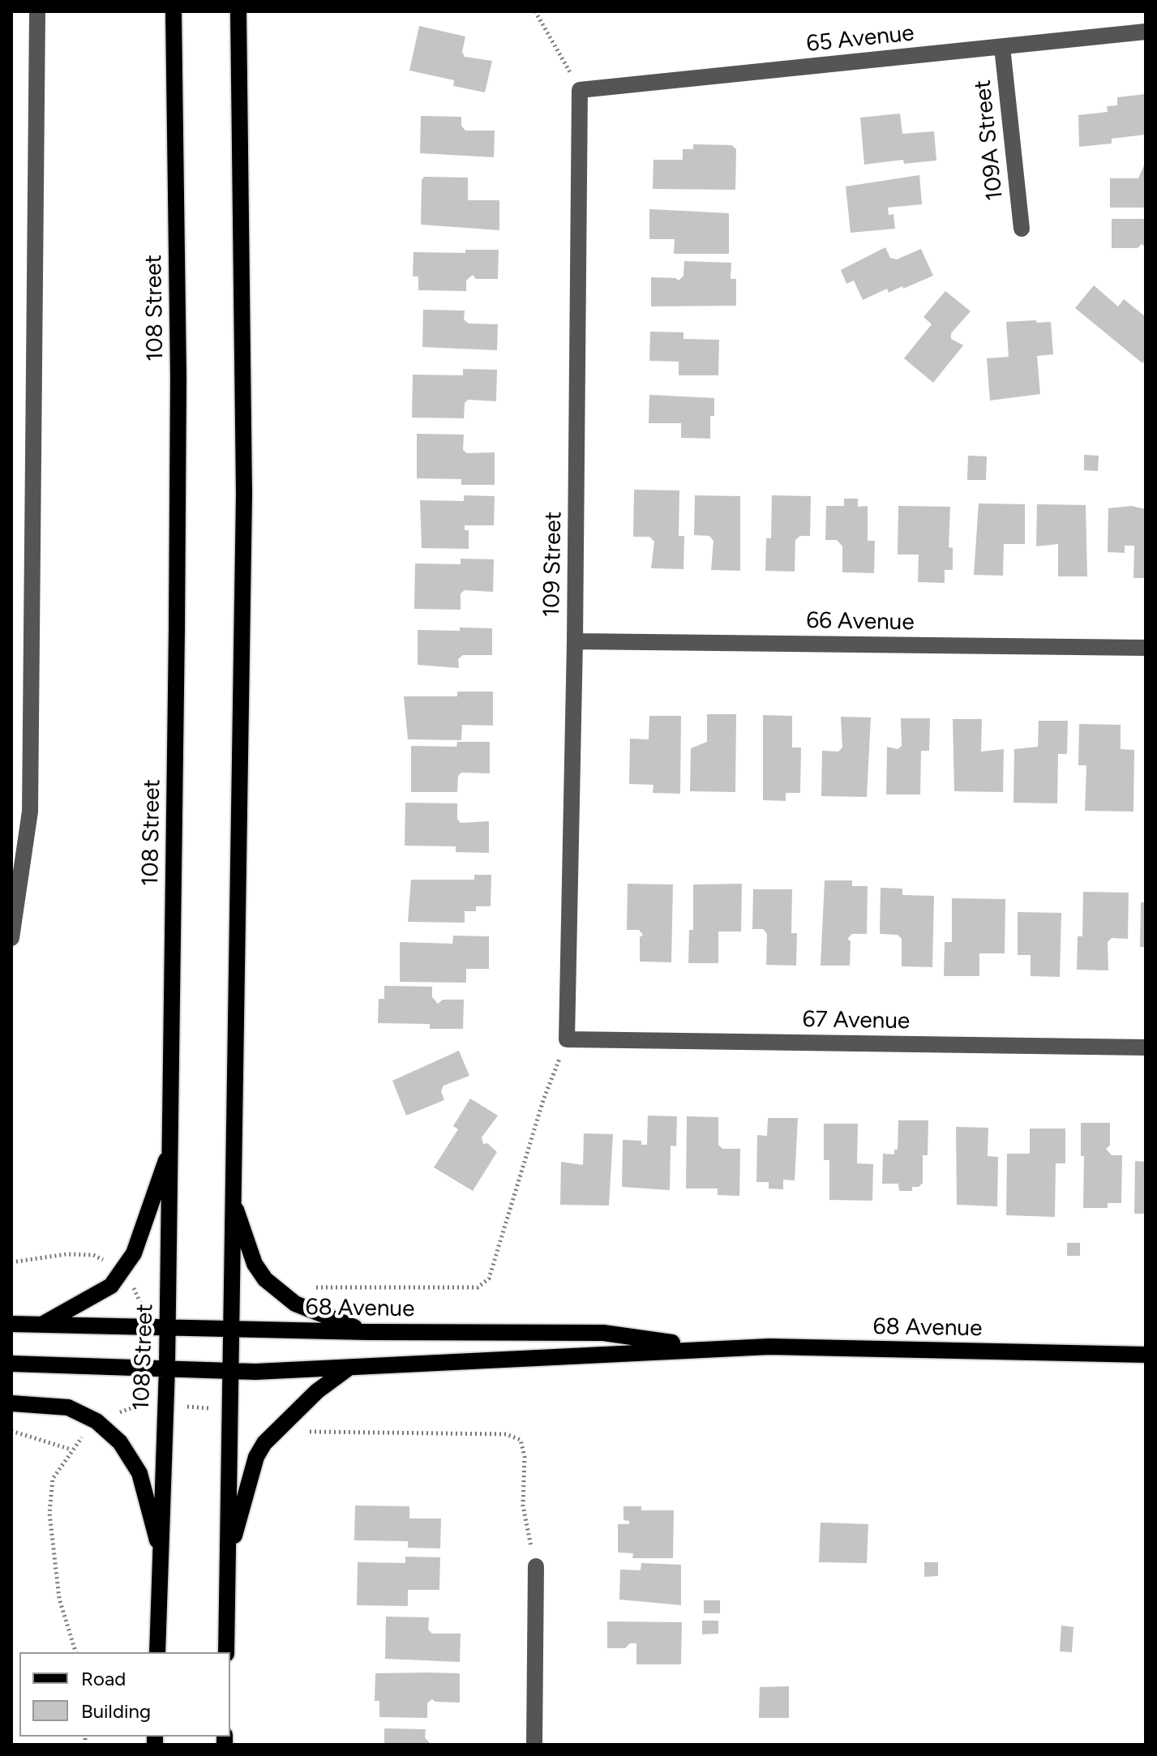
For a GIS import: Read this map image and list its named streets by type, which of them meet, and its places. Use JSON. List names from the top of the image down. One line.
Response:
{"streets":{"main road":["108 Street","68 Avenue"],"street":["65 Avenue","109A Street","109 Street","66 Avenue","67 Avenue"]},"crossings":[["65 Avenue","109A Street"],["65 Avenue","109 Street"],["108 Street","68 Avenue"],["109 Street","66 Avenue"],["109 Street","67 Avenue"]],"legend":["Road","Building"]}
